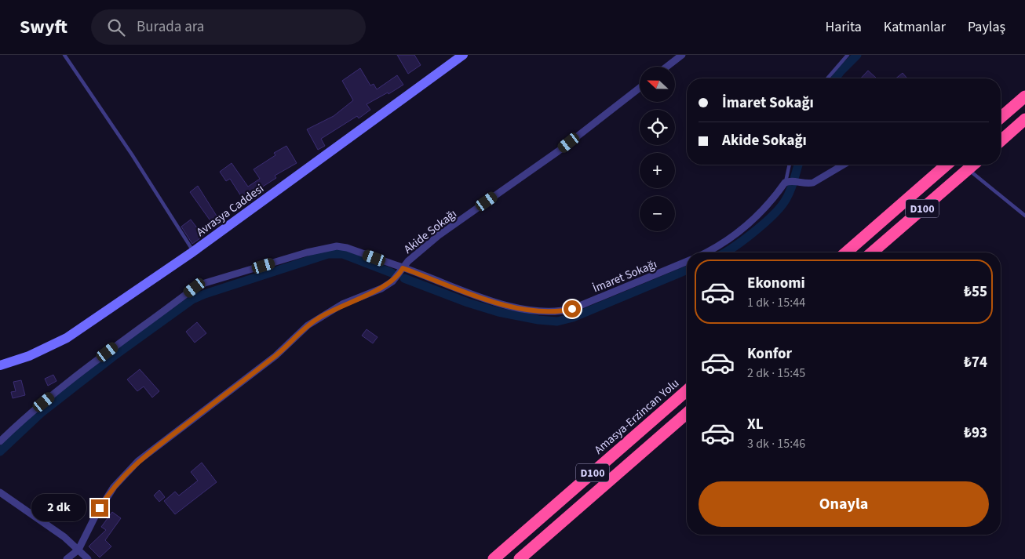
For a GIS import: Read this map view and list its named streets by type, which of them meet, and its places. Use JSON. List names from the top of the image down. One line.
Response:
{"streets":{"highway":["D100","Amasya-Erzincan Yolu"],"street":["Avrasya Caddesi","Akide Sokağı","İmaret Sokağı"]},"crossings":[["Akide Sokağı","İmaret Sokağı"]],"north":"left","page":{"header":"Swyft","search":"Burada ara","nav":["Harita","Katmanlar","Paylaş"],"map_buttons":["+","−"],"banner":["İmaret Sokağı","Akide Sokağı"],"list":[{"name":"Ekonomi","note":"1 dk · 15:44","value":"₺55"},{"name":"Konfor","note":"2 dk · 15:45","value":"₺74"},{"name":"XL","note":"3 dk · 15:46","value":"₺93"}],"buttons":"Onayla","bubble":"2 dk"}}
